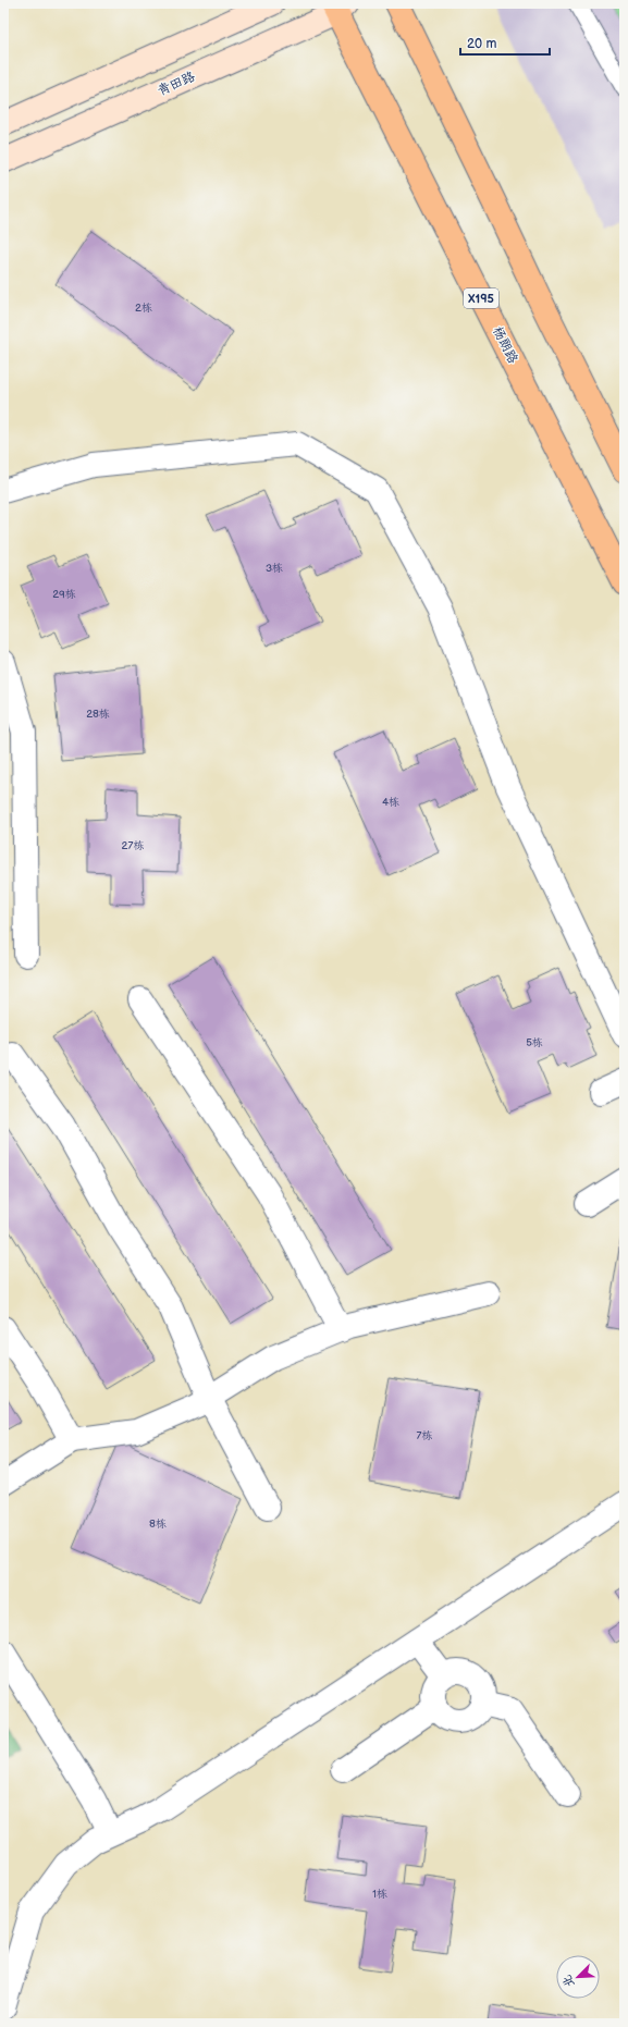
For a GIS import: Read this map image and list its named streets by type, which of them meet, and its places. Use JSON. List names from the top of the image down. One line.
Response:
{"streets":{"main road":["青田路","X195","杨朗路"]},"crossings":[["青田路","杨朗路"]],"house_numbers":["2栋","3栋","29栋","28栋","4栋","27栋","5栋","7栋","8栋","1栋"],"scale_bar":"20 m","north":"bottom left"}
